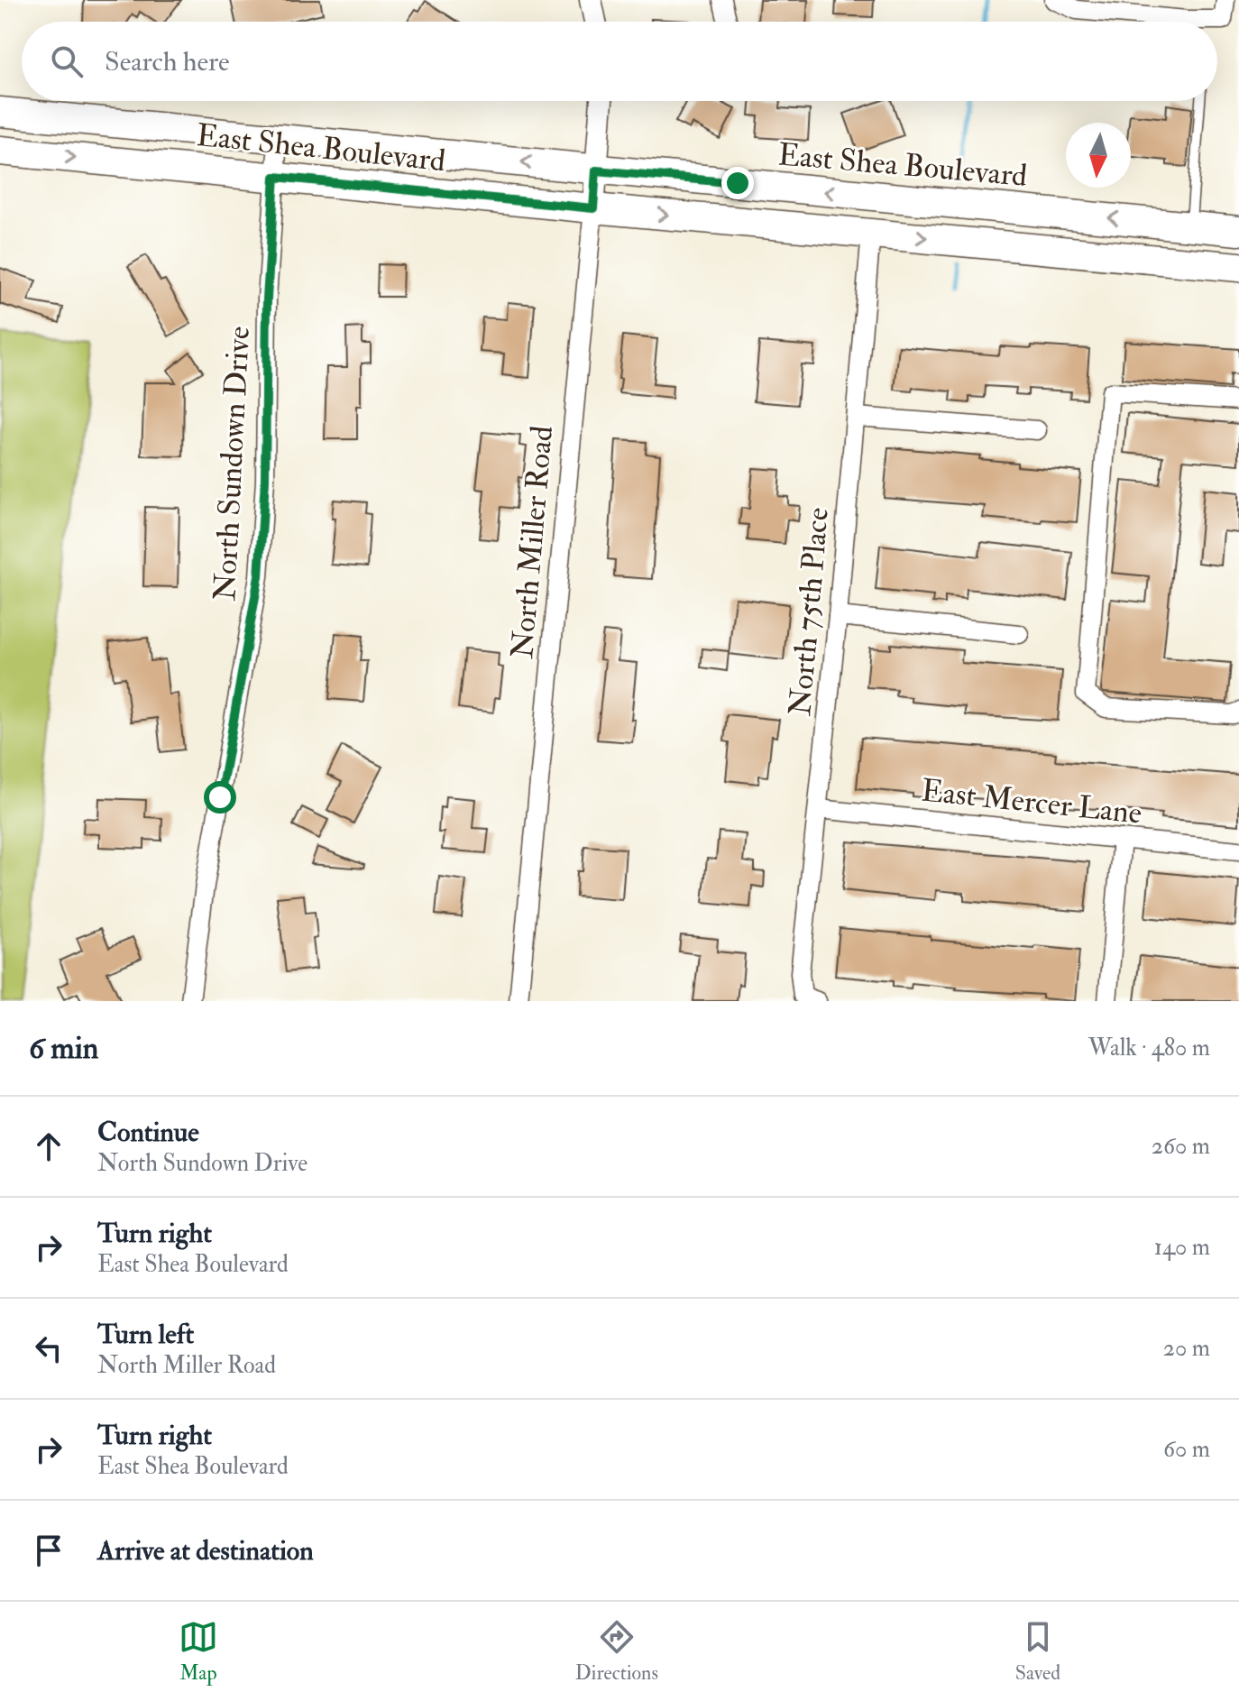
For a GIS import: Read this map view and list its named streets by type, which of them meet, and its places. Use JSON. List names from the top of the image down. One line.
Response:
{"streets":{"main road":["East Shea Boulevard"],"street":["North Sundown Drive","North Miller Road","North 75th Place","East Mercer Lane"]},"crossings":[["East Shea Boulevard","North Sundown Drive"],["East Shea Boulevard","North Miller Road"],["East Shea Boulevard","North 75th Place"],["North 75th Place","East Mercer Lane"]],"north":"bottom","page":{"search":"Search here","heading":["6 min","Walk · 480 m"],"list":[["Continue","North Sundown Drive","260 m"],["Turn right","East Shea Boulevard","140 m"],["Turn left","North Miller Road","20 m"],["Turn right","East Shea Boulevard","60 m"],"Arrive at destination"],"nav":["Map","Directions","Saved"]}}
